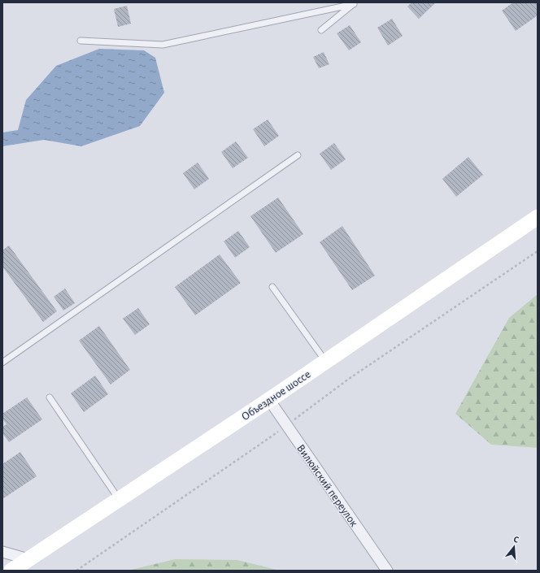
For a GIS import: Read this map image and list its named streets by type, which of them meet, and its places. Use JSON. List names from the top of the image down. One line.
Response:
{"streets":{"main road":["Объездное шоссе"],"street":["Вилюйский переулок"]},"crossings":[["Объездное шоссе","Вилюйский переулок"]],"north":"top"}
